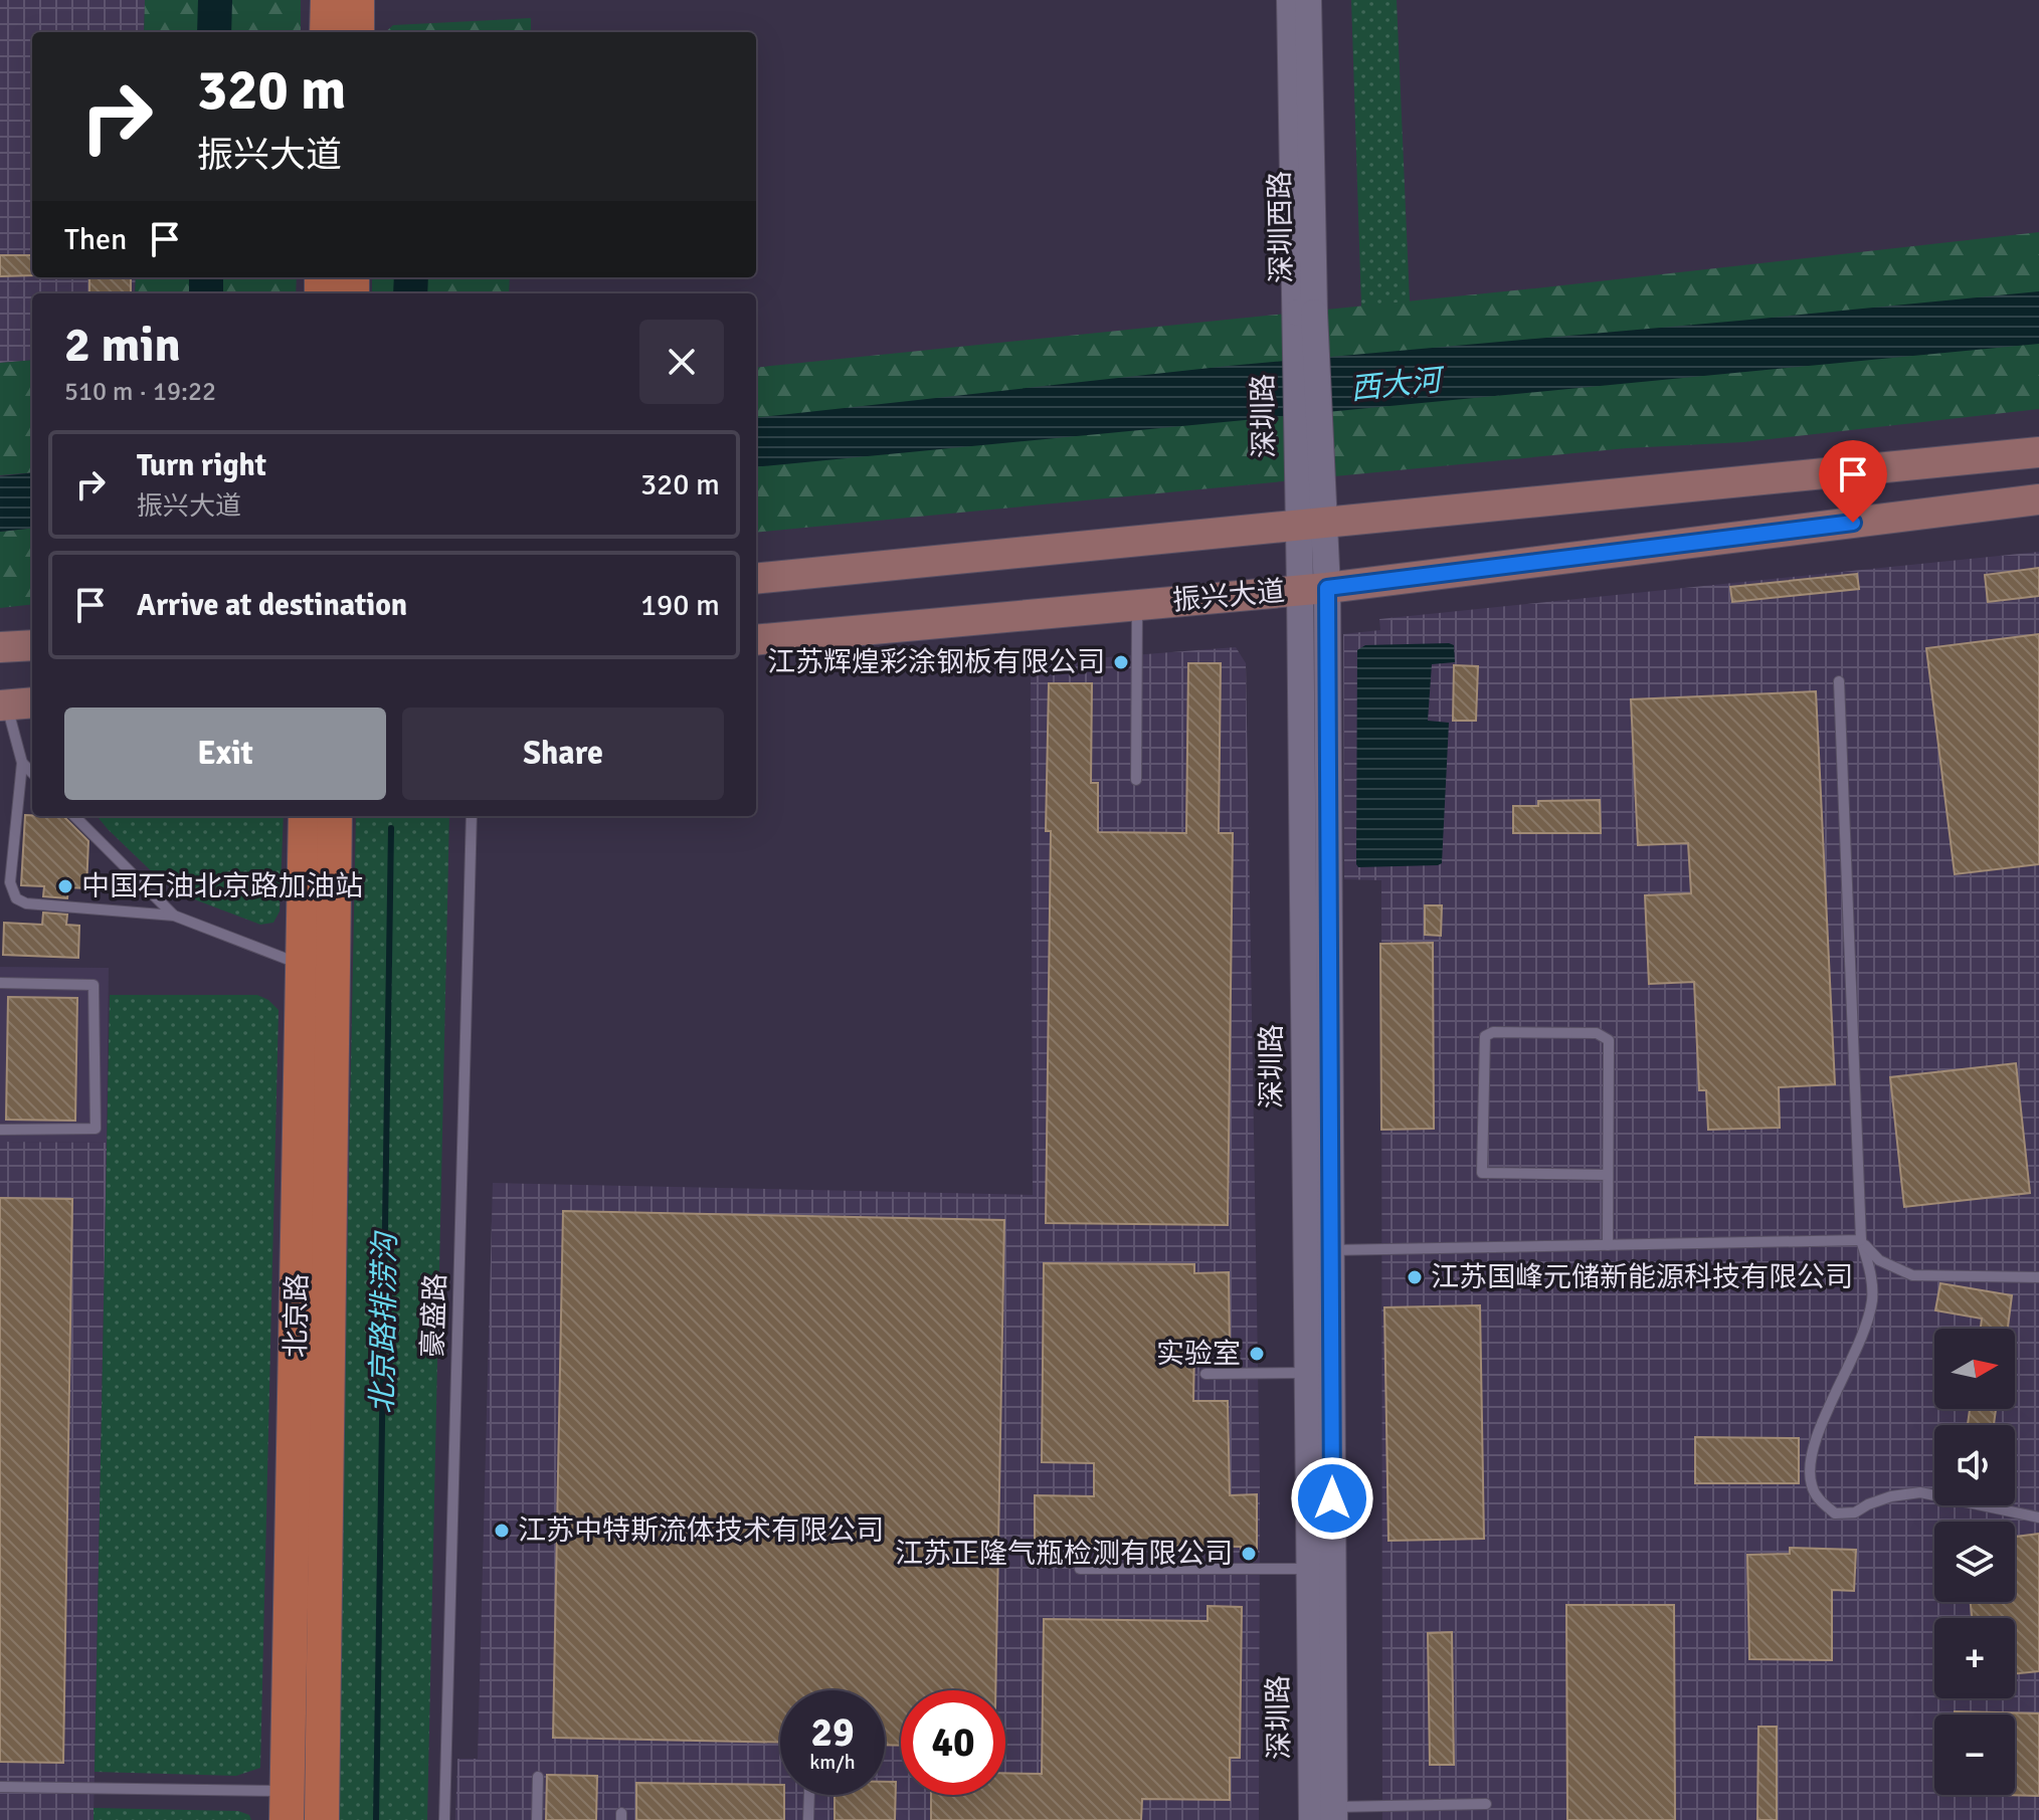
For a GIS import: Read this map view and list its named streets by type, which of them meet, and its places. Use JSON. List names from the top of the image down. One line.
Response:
{"streets":{"main road":["振兴大道","北京路"],"street":["深圳西路","深圳路"],"lane":["豪盛路"]},"crossings":[["深圳西路","深圳路"],["深圳路","振兴大道"]],"water":["西大河","北京路排涝沟"],"places":["江苏辉煌彩涂钢板有限公司","中国石油北京路加油站","江苏国峰元储新能源科技有限公司","实验室","江苏中特斯流体技术有限公司","江苏正隆气瓶检测有限公司"],"north":"right","page":{"turn":["320 m","振兴大道"],"then":"Then","heading":["2 min","510 m · 19:22"],"list":[{"name":"Turn right","note":"振兴大道","value":"320 m"},{"name":"Arrive at destination","value":"190 m"}],"buttons":["Exit","Share"],"map_buttons":["+","−"],"speed":"29 km/h","limit":"40"}}
